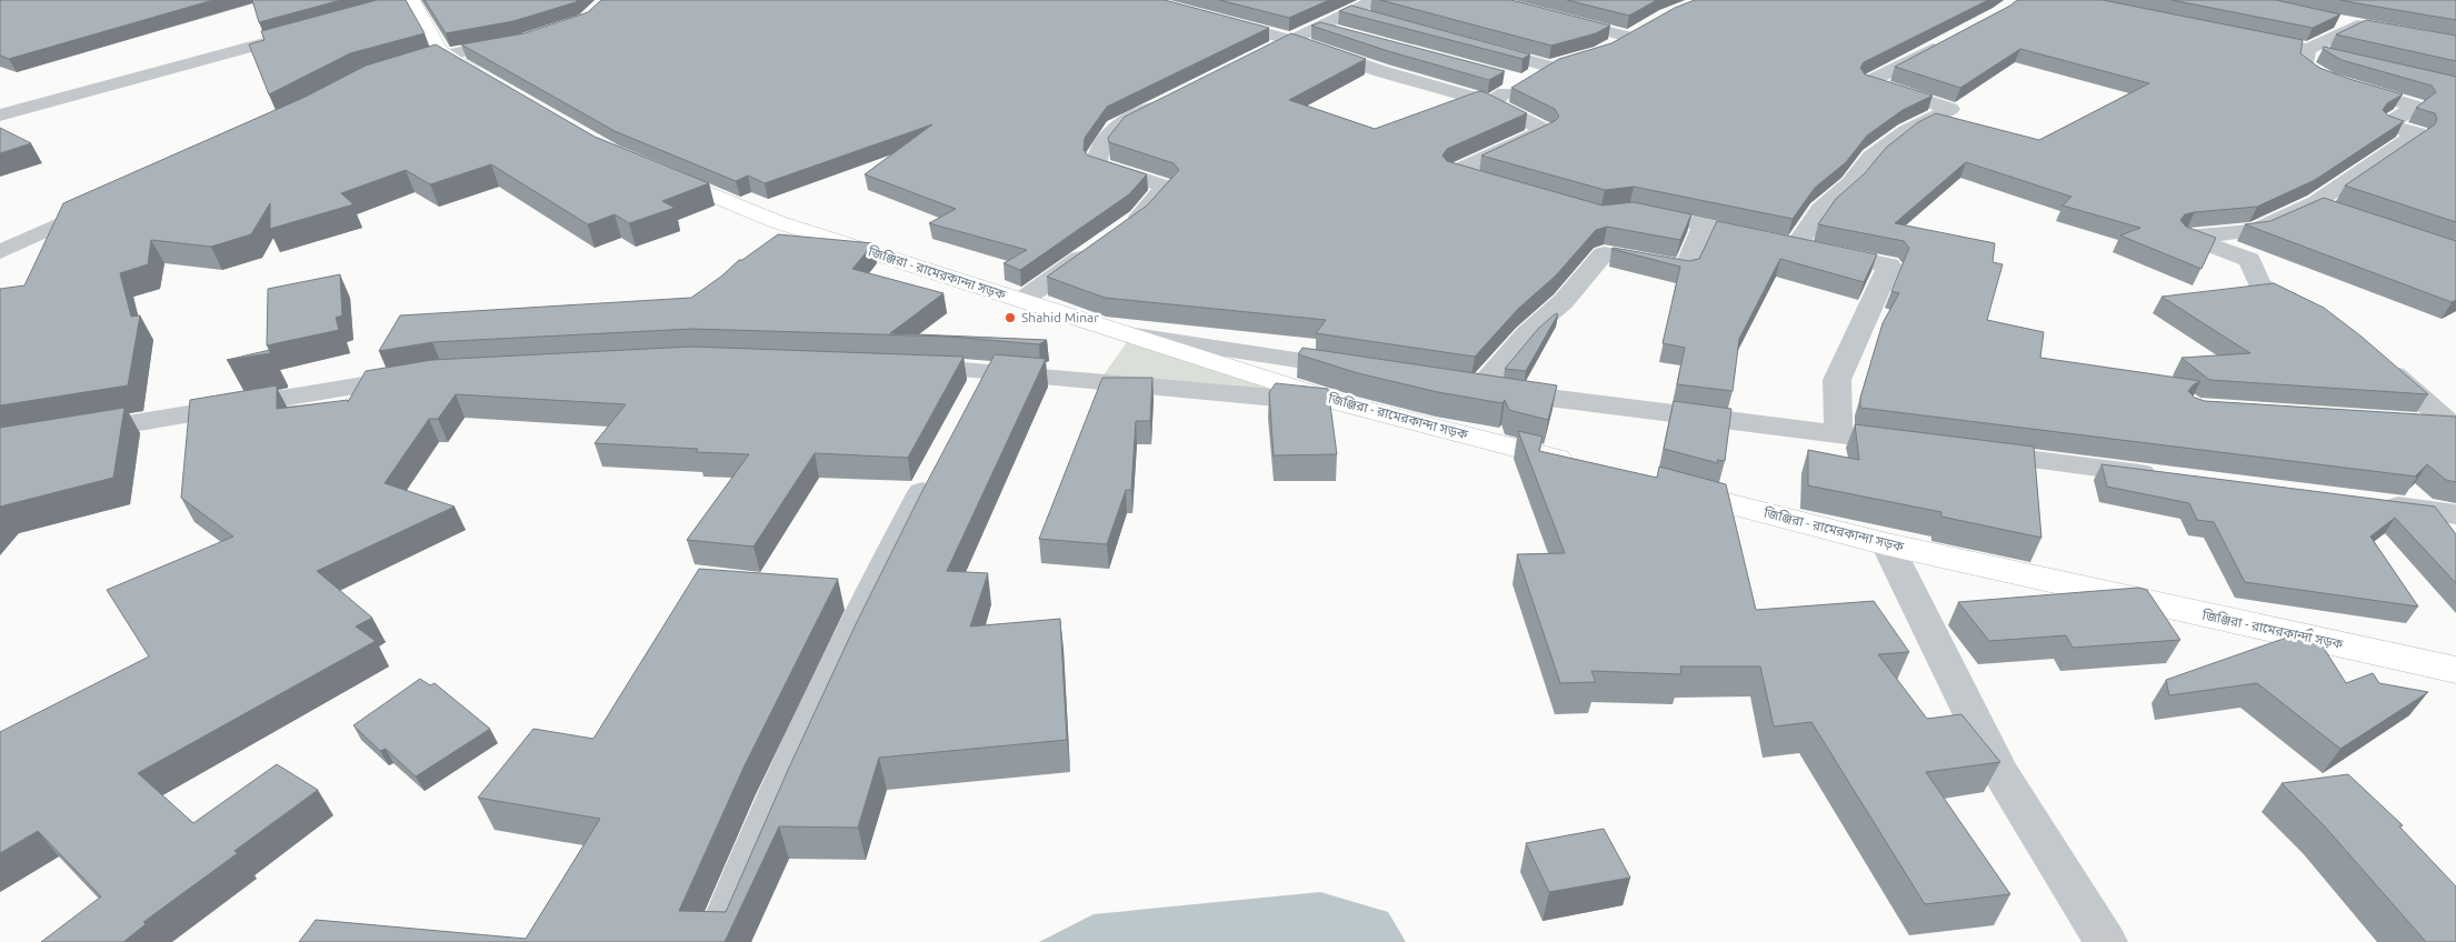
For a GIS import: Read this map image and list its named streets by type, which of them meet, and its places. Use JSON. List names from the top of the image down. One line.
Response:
{"streets":{"main road":["জিঞ্জিরা - রামেরকান্দা সড়ক"]},"places":["Shahid Minar"]}
